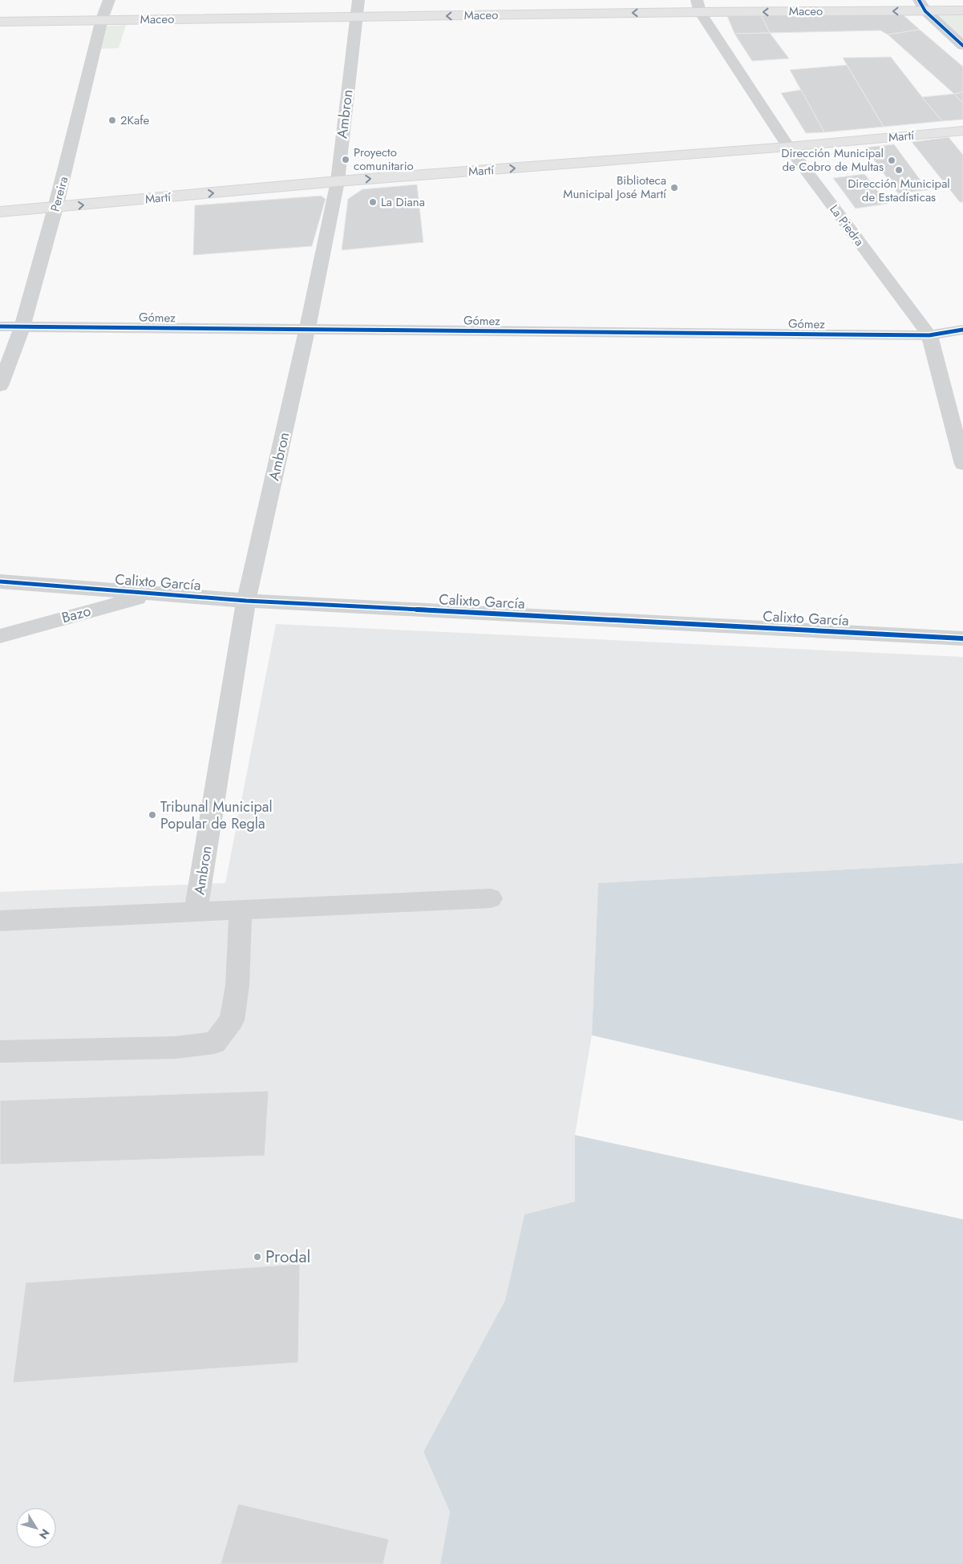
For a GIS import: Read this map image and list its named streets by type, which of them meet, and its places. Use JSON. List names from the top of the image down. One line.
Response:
{"streets":{"main road":["Maceo","Martí"],"street":["Ambron","Pereira","La Piedra","Gómez","Calixto García","Bazo"]},"crossings":[["Maceo","Ambron"],["Maceo","Pereira"],["Maceo","La Piedra"],["Ambron","Martí"],["Ambron","Gómez"],["Ambron","Calixto García"],["Martí","Pereira"],["Martí","La Piedra"],["Pereira","Gómez"],["La Piedra","Gómez"],["Calixto García","Bazo"]],"one_way":["Maceo","Martí"],"places":["2Kafe","Proyecto comunitario","Dirección Municipal de Cobro de Multas","Dirección Municipal de Estadísticas","Biblioteca Municipal José Martí","La Diana","Tribunal Municipal Popular de Regla","Prodal"],"north":"bottom right"}
